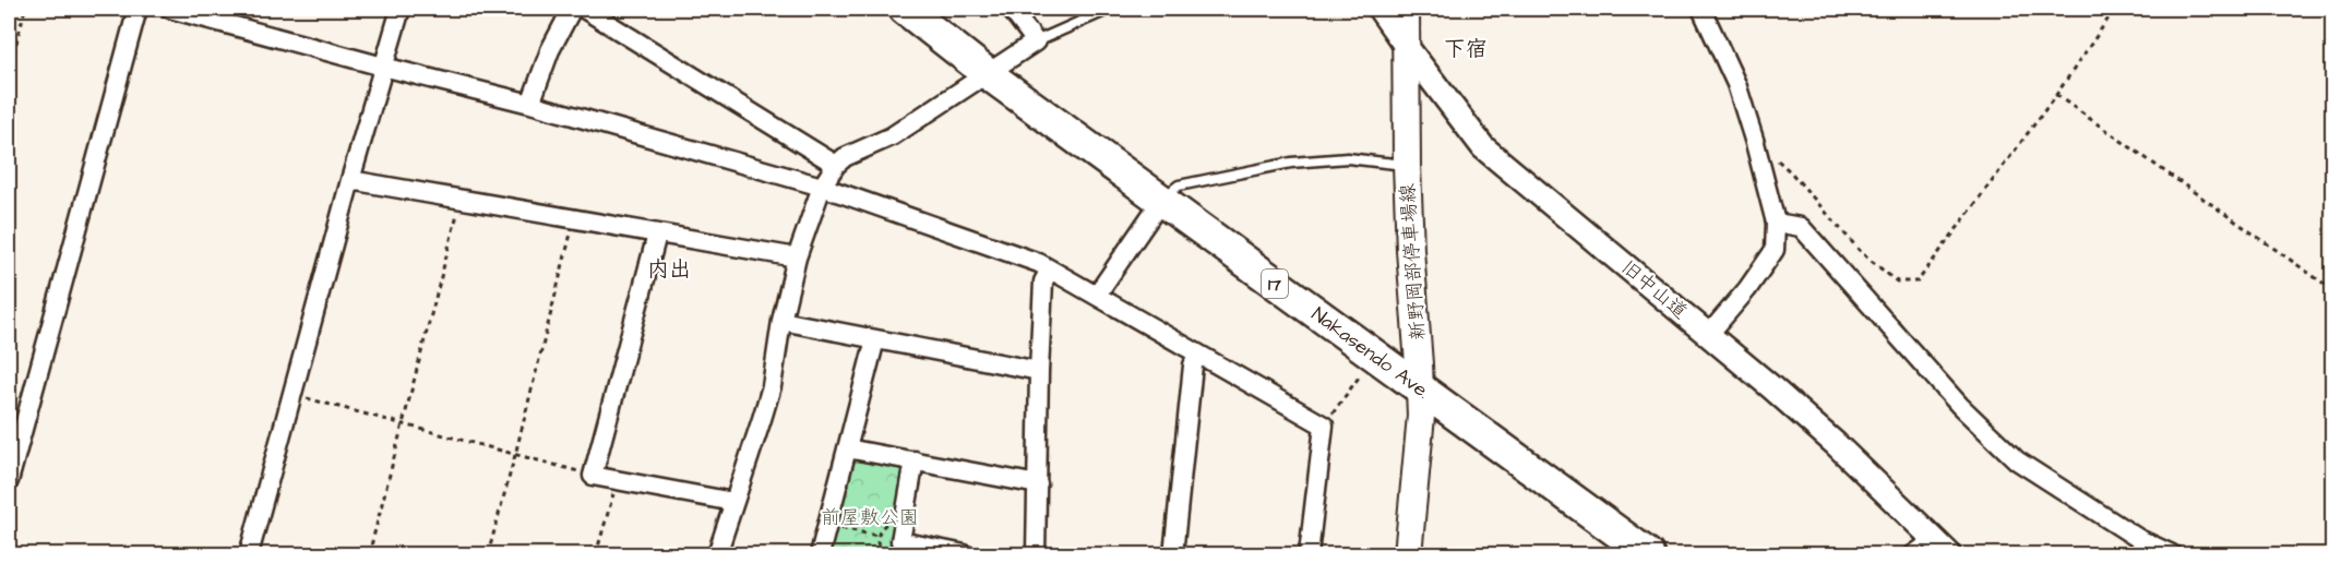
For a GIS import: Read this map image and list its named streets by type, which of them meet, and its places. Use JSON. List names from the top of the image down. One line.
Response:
{"streets":{"highway":["17","Nakasendo Ave."],"main road":["新野岡部停車場線"],"street":["旧中山道"]},"crossings":[["新野岡部停車場線","旧中山道"],["新野岡部停車場線","Nakasendo Ave."]],"districts":["下宿","内出"],"parks":["前屋敷公園"]}
